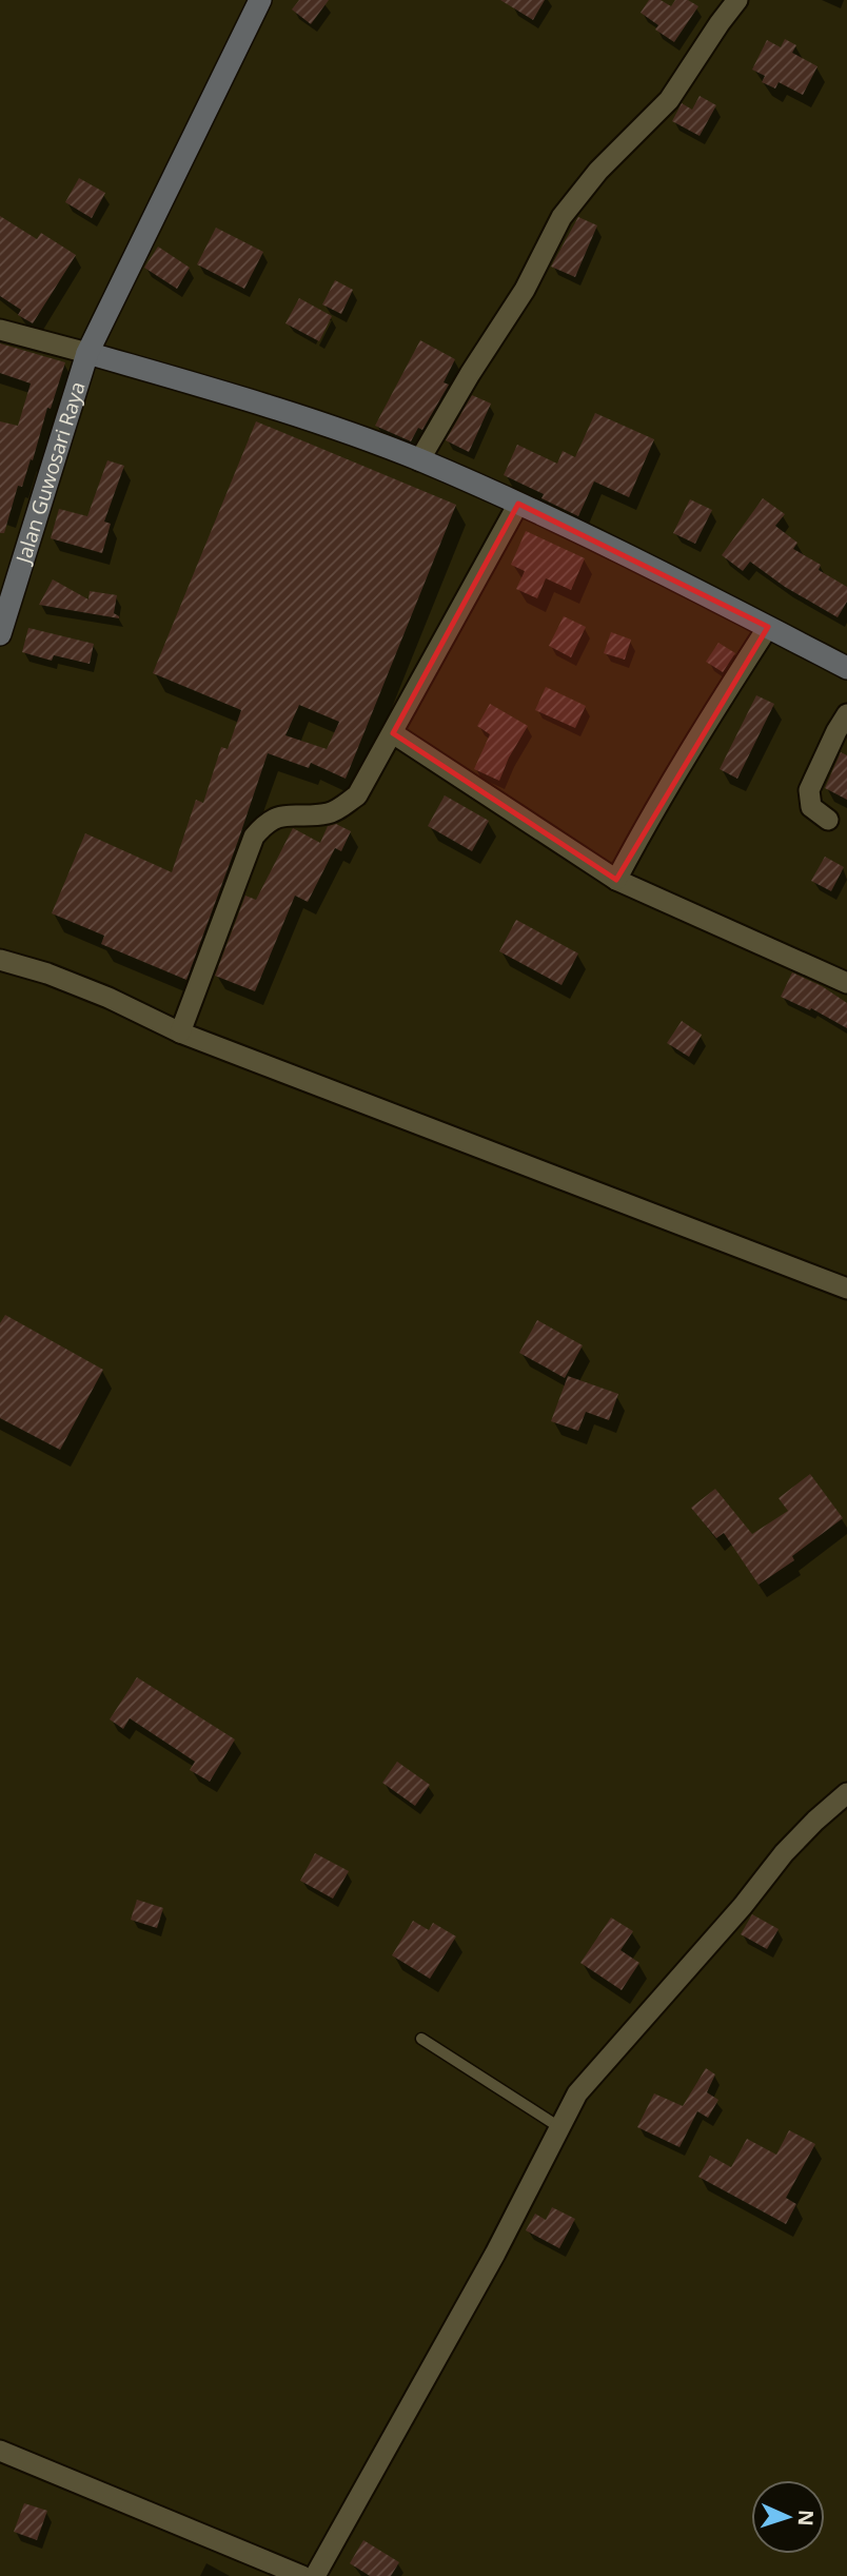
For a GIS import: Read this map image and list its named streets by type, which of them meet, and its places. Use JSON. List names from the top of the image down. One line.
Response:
{"streets":{"street":["Jalan Guwosari Raya"]},"north":"right"}
